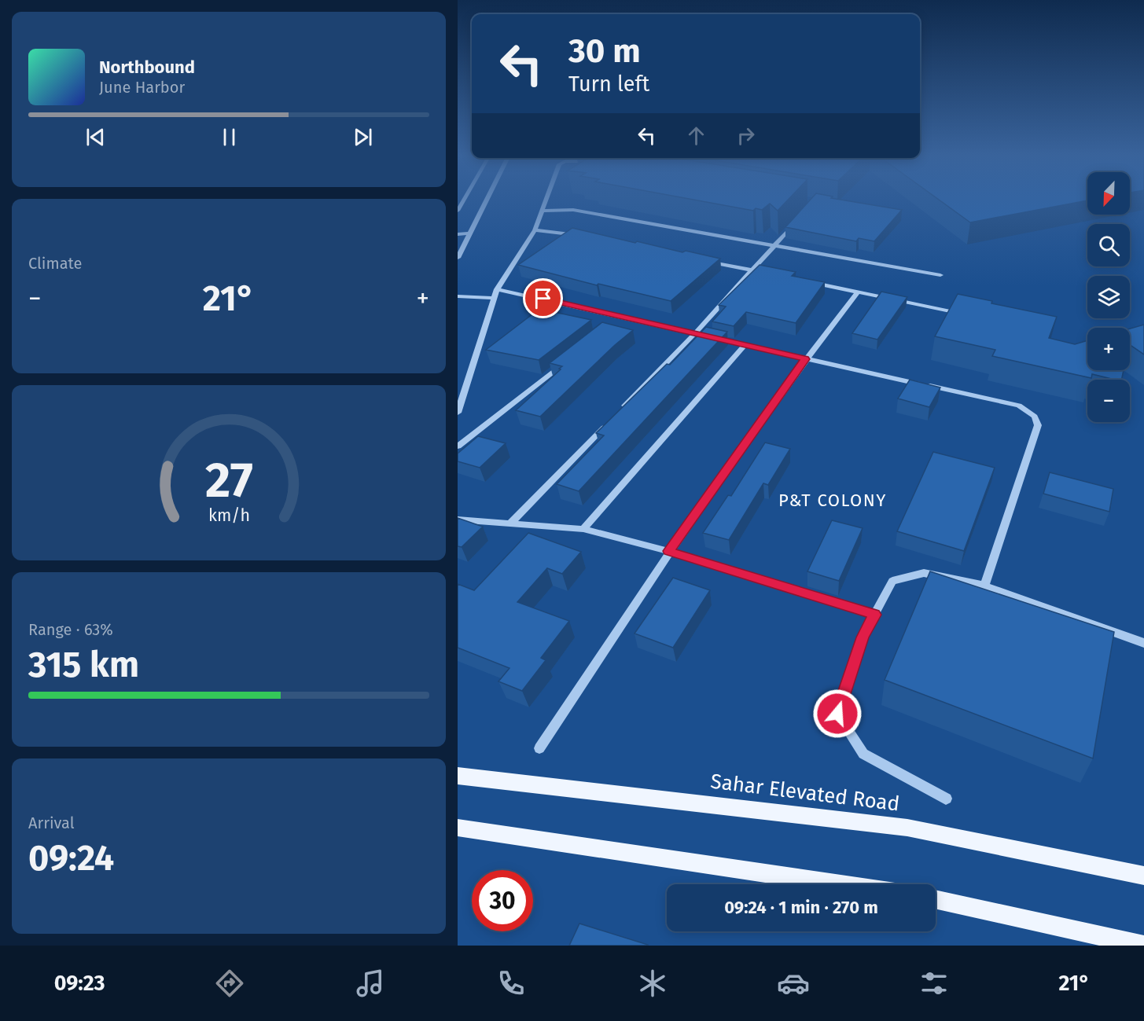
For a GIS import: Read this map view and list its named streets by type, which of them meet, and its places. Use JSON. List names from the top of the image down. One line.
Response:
{"streets":{"main road":["Sahar Elevated Road"]},"districts":["P&T COLONY"],"north":"bottom left","page":{"turn":["30 m","Turn left"],"song":["Northbound","June Harbor"],"map_buttons":["+","−"],"tile":["Climate",["Range · 63%","315 km"],["Arrival","09:24"]],"heat":["−","21°","+"],"limit":"30","trip":"09:24 · 1 min · 270 m","tabs":["09:23","21°"],"gauge":["27","km/h"]}}
